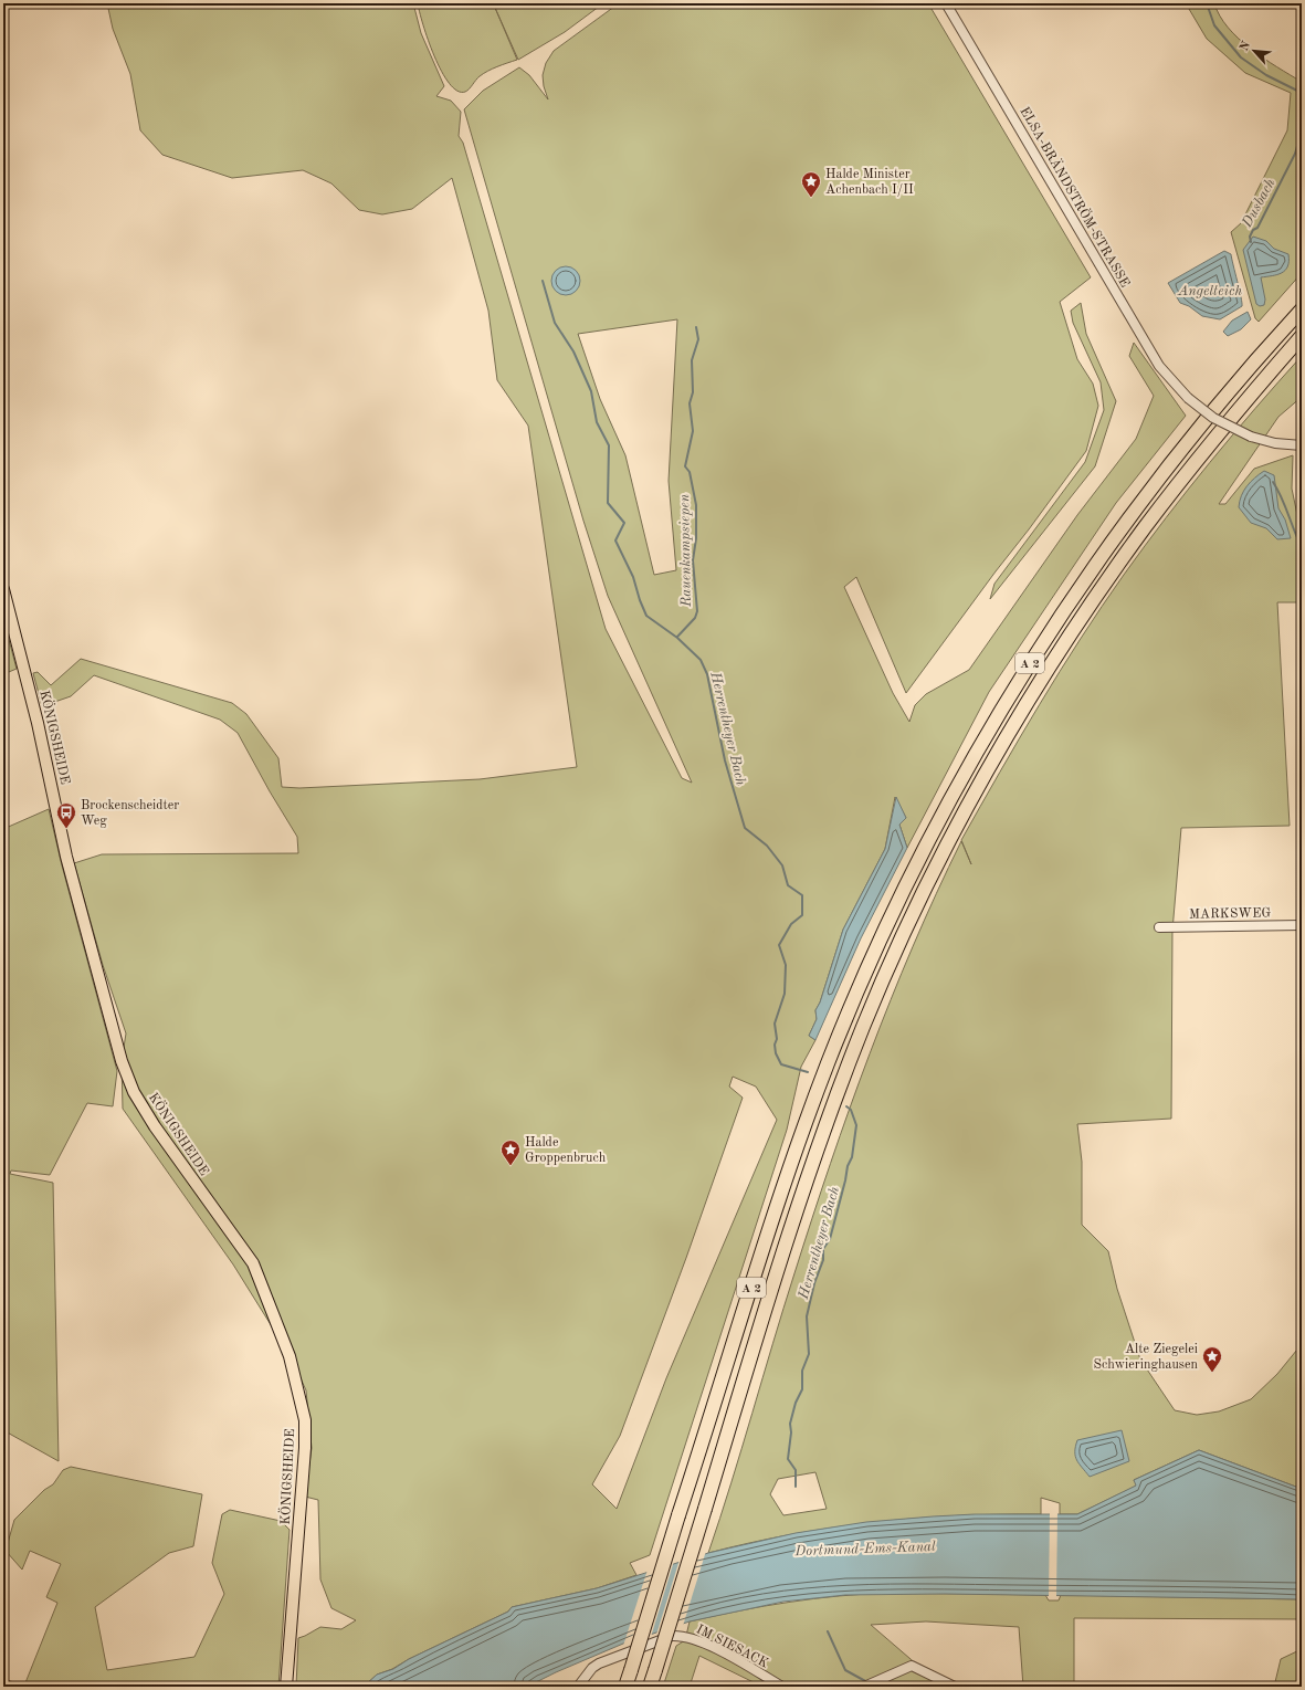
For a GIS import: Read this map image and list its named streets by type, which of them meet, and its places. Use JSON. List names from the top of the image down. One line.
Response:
{"streets":{"highway":["A 2"],"main road":["KÖNIGSHEIDE"],"street":["ELSA-BRÄNDSTRÖM-STRASSE","MARKSWEG","IM SIESACK"]},"water":["Dusbach","Angelteich","Rauenkampsiepen","Herrentheyer Bach","Dortmund-Ems-Kanal"],"places":{"place":["Halde Minister Achenbach I/II","Halde Groppenbruch","Alte Ziegelei Schwieringhausen"],"bus stop":["Brockenscheidter Weg"]},"north":"top left"}
